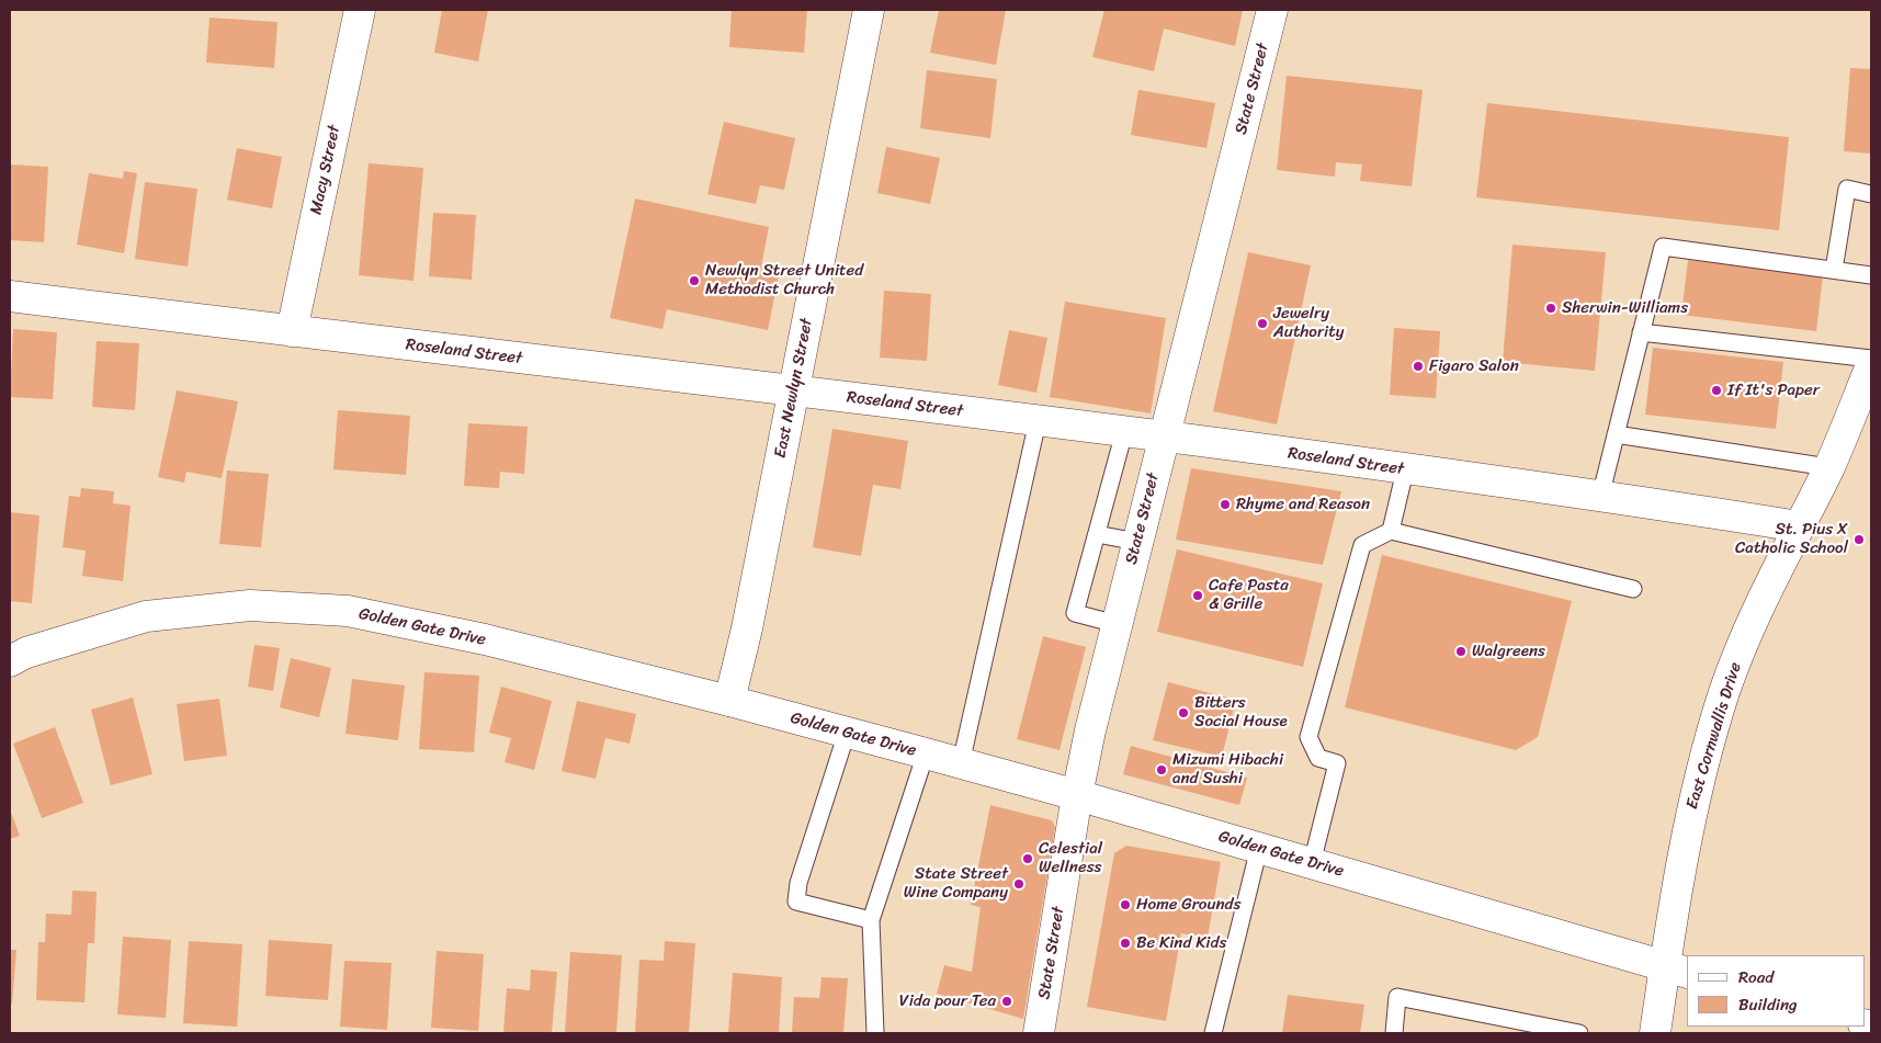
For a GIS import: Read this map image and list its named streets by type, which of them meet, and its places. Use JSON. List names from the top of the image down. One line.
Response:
{"streets":{"street":["State Street","Macy Street","Roseland Street","East Newlyn Street","Golden Gate Drive","East Cornwallis Drive"]},"crossings":[["State Street","Roseland Street"],["State Street","Golden Gate Drive"],["Macy Street","Roseland Street"],["Roseland Street","East Newlyn Street"],["Roseland Street","East Cornwallis Drive"],["East Newlyn Street","Golden Gate Drive"],["Golden Gate Drive","East Cornwallis Drive"]],"places":["Newlyn Street United Methodist Church","Sherwin-Williams","Jewelry Authority","Figaro Salon","If It's Paper","Rhyme and Reason","St. Pius X Catholic School","Cafe Pasta & Grille","Walgreens","Bitters Social House","Mizumi Hibachi and Sushi","Celestial Wellness","State Street Wine Company","Home Grounds","Be Kind Kids","Vida pour Tea"],"legend":["Road","Building"]}
